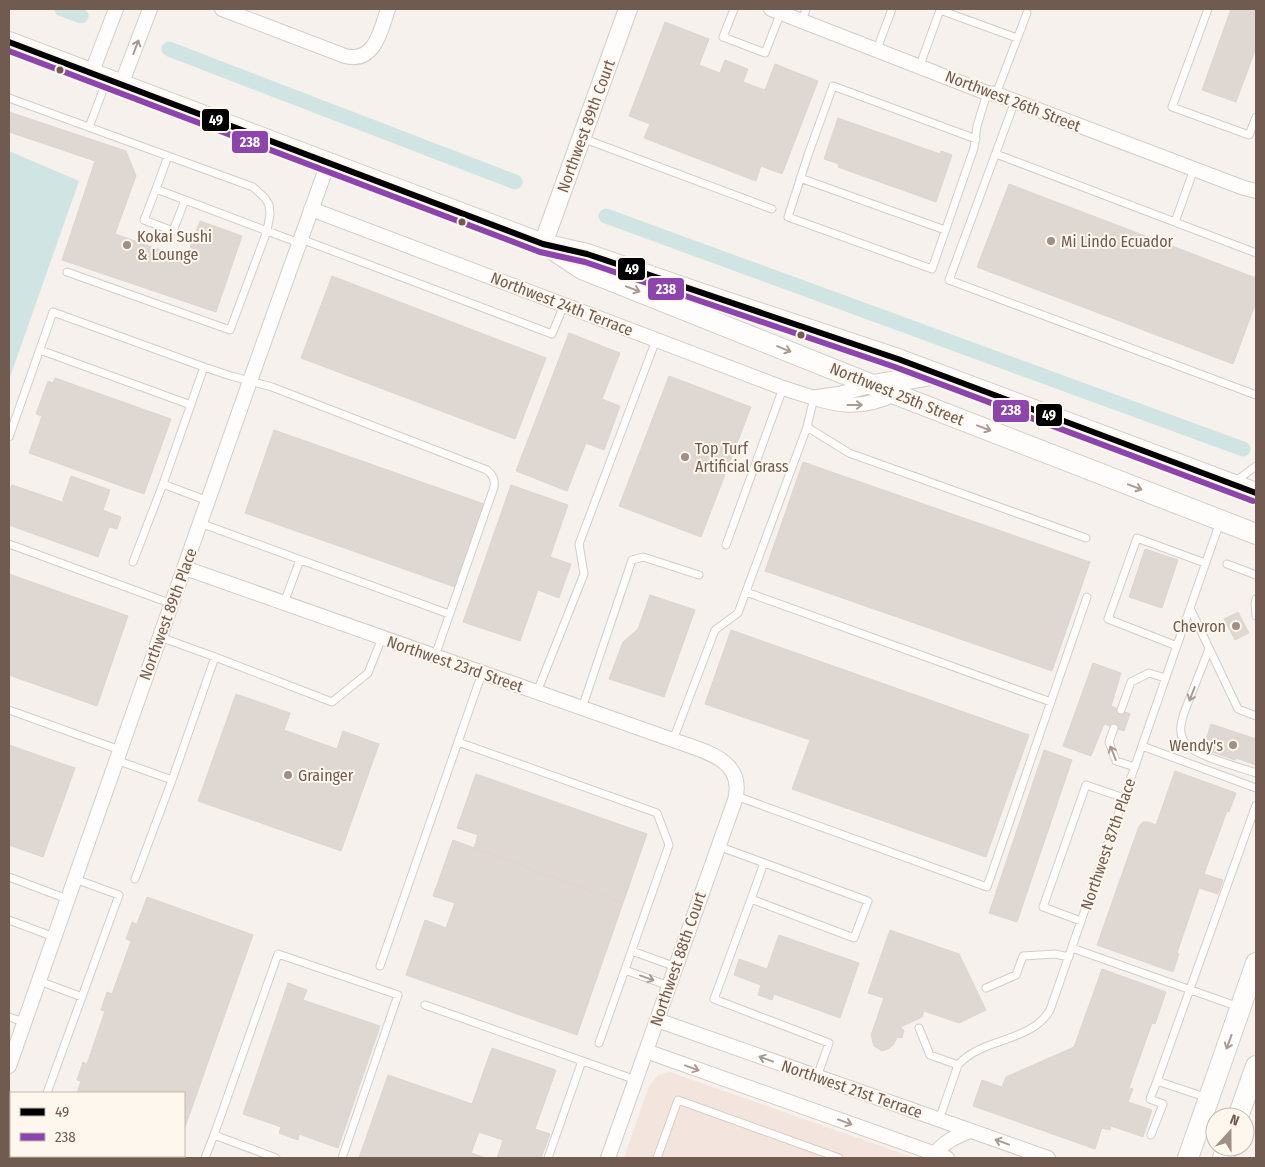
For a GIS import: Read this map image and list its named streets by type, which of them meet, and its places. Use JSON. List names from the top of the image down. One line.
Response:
{"streets":{"main road":["Northwest 25th Street"],"street":["Northwest 26th Street","Northwest 89th Court","Northwest 24th Terrace","Northwest 89th Place","Northwest 23rd Street","Northwest 88th Court","Northwest 21st Terrace"],"lane":["Northwest 87th Place"]},"crossings":[["Northwest 89th Court","Northwest 25th Street"],["Northwest 24th Terrace","Northwest 25th Street"],["Northwest 24th Terrace","Northwest 89th Place"],["Northwest 25th Street","Northwest 89th Place"],["Northwest 25th Street","Northwest 87th Place"],["Northwest 89th Place","Northwest 23rd Street"],["Northwest 23rd Street","Northwest 88th Court"],["Northwest 88th Court","Northwest 21st Terrace"]],"places":["Mi Lindo Ecuador","Kokai Sushi & Lounge","Top Turf Artificial Grass","Chevron","Wendy's","Grainger"],"lines":["transit line 49","transit line 238"],"legend":["49","238"],"north":"top"}
